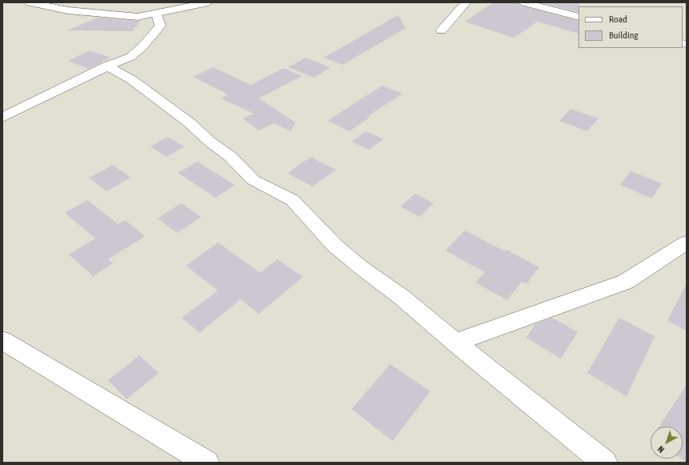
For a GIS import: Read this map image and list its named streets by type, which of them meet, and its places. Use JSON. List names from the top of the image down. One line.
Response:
{"legend":["Road","Building"],"north":"bottom left"}
